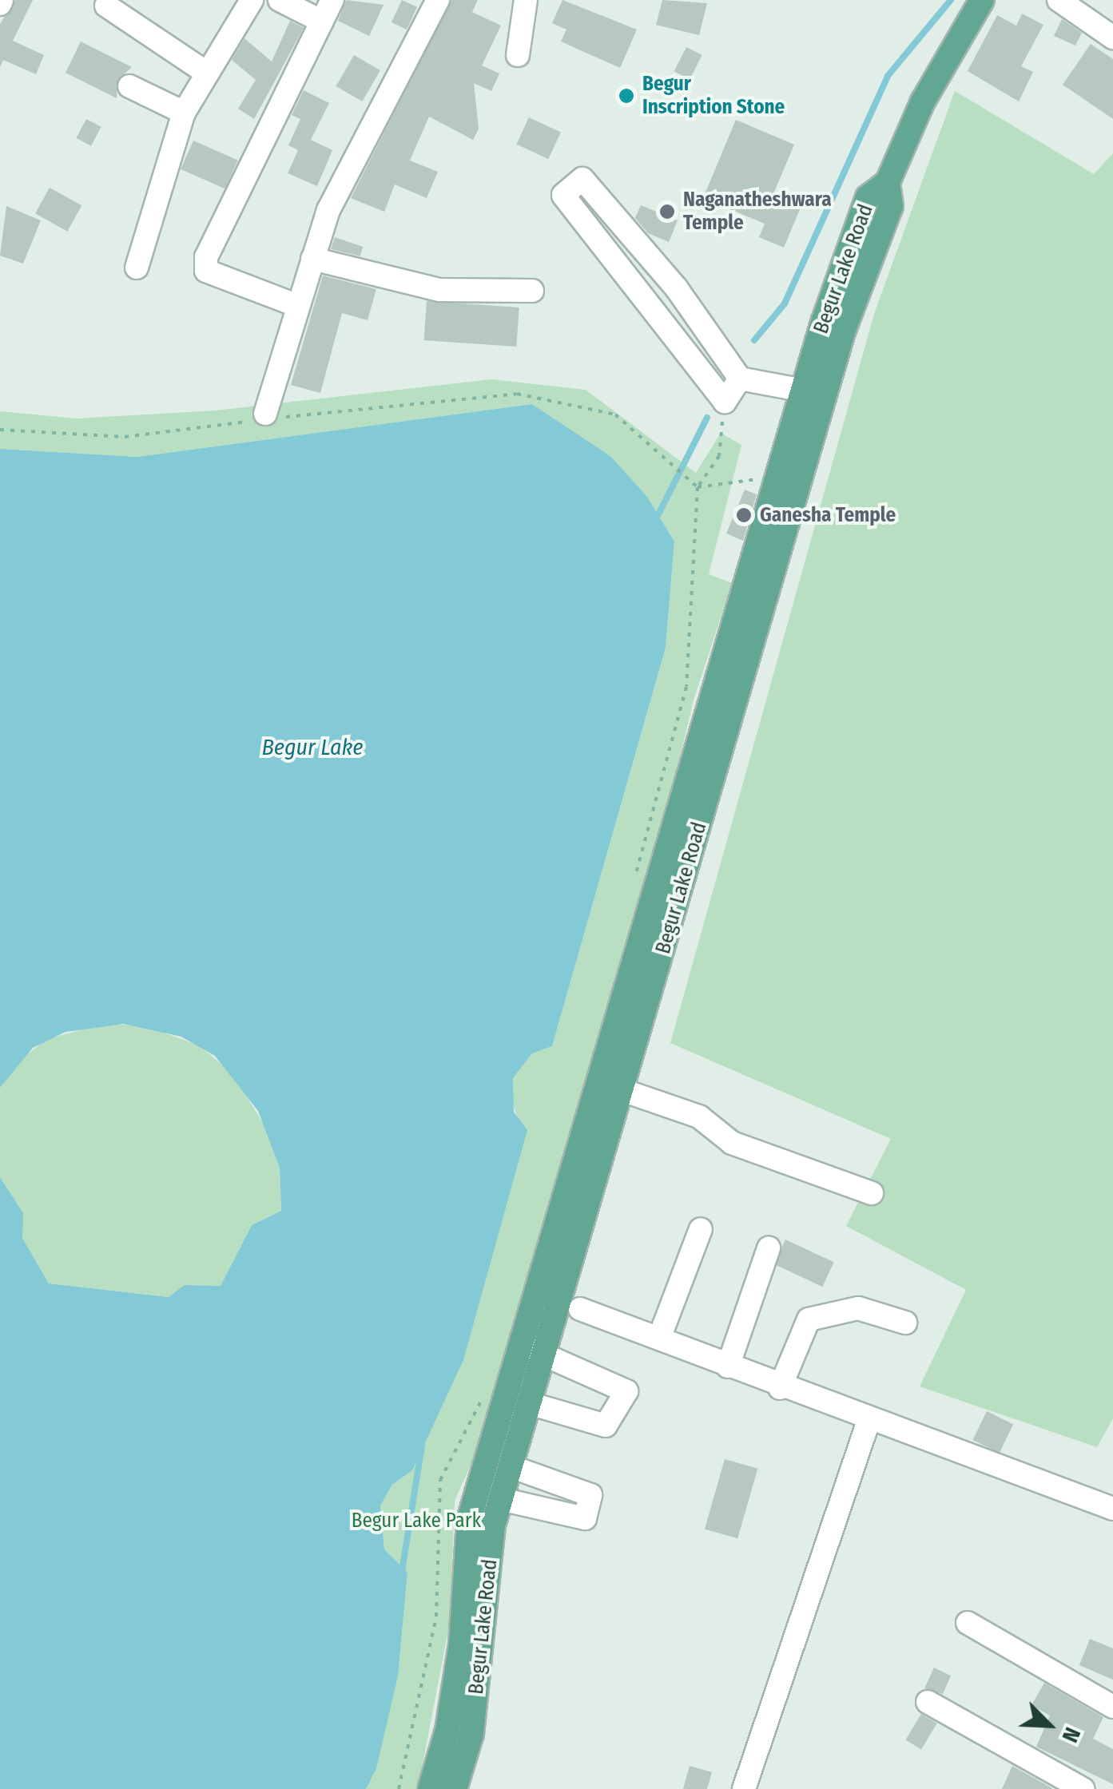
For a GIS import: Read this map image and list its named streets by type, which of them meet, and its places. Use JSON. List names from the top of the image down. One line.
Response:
{"streets":{"main road":["Begur Lake Road"]},"water":["Begur Lake"],"parks":["Begur Lake Park"],"places":["Begur Inscription Stone","Naganatheshwara Temple","Ganesha Temple"],"north":"bottom right"}
